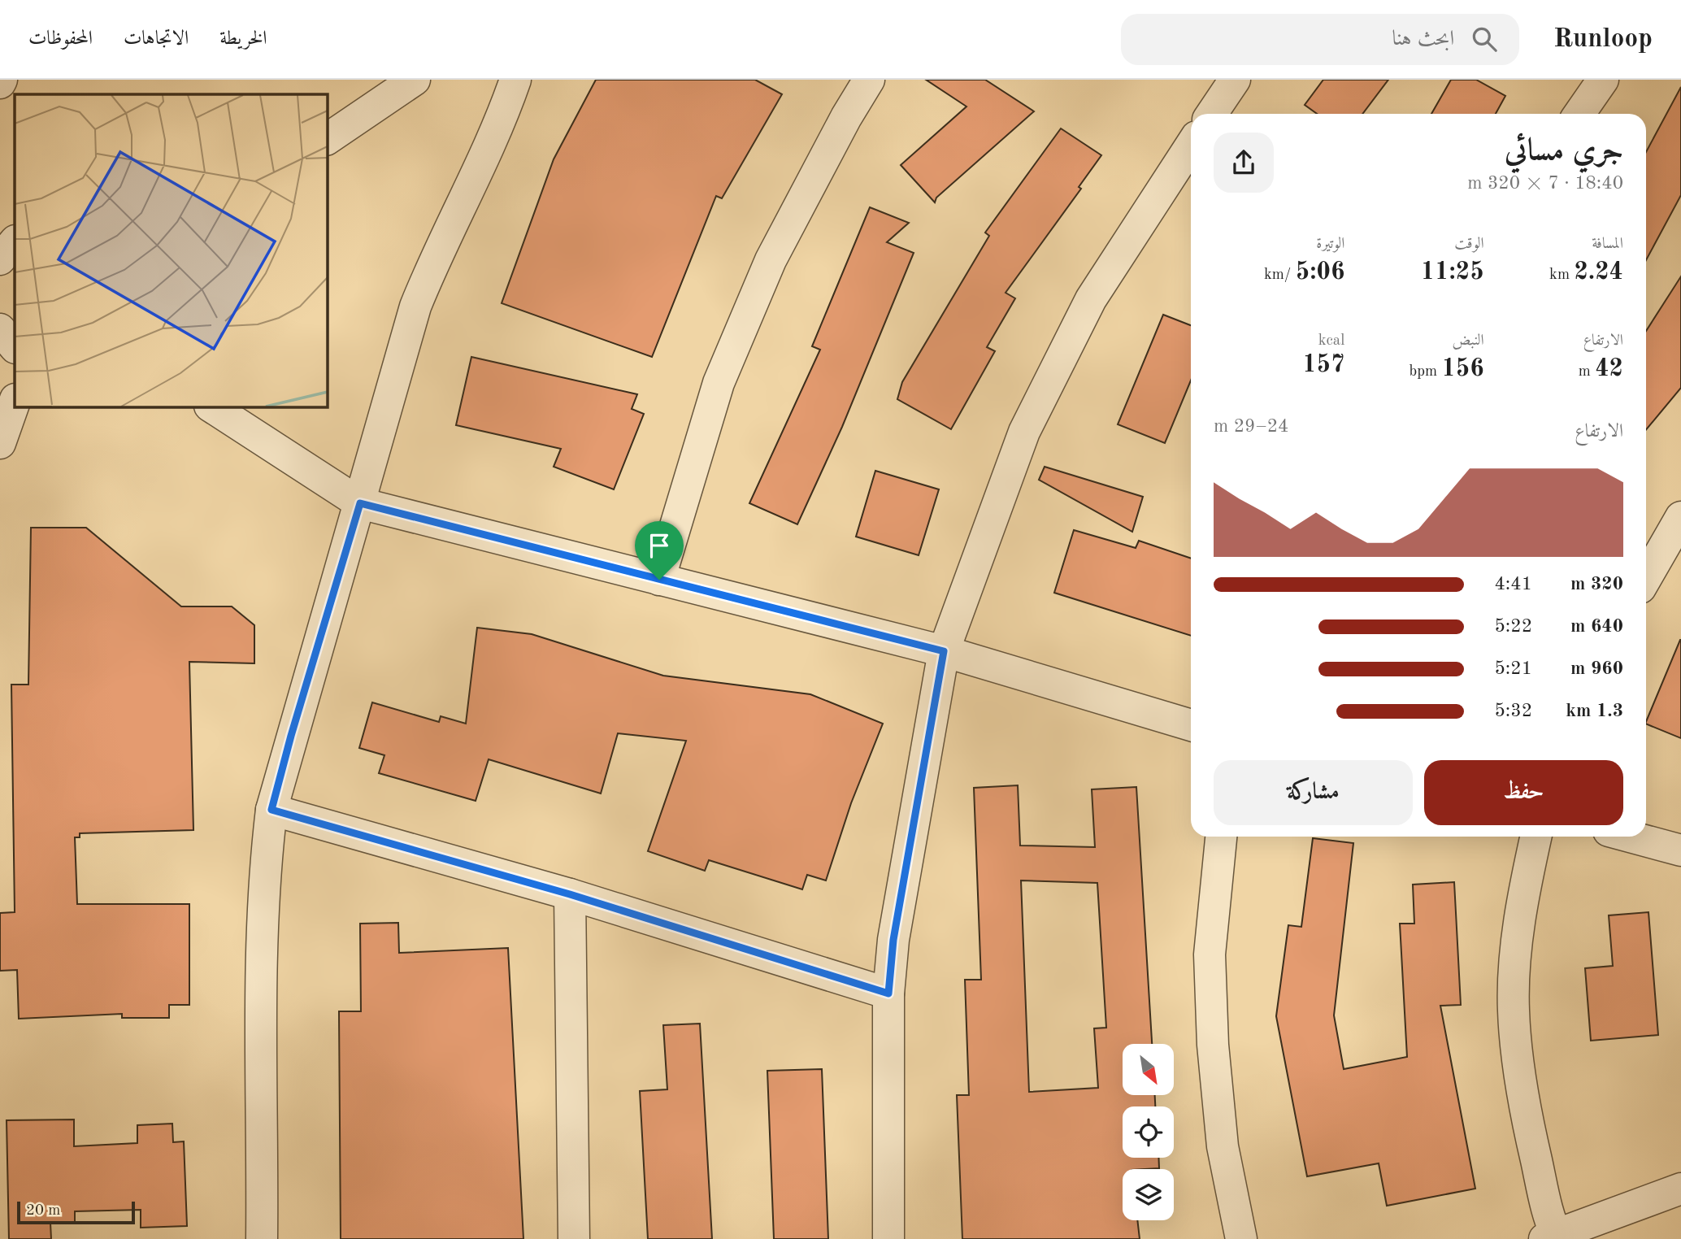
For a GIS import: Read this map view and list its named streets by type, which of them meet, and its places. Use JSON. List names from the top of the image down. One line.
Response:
{"scale_bar":"20 m","north":"bottom right","page":{"header":"Runloop","search":"ابحث هنا","nav":["الخريطة","الاتجاهات","المحفوظات"],"heading":["جري مسائي","18:40 · 7 × 320 m"],"stats":[["المسافة","2.24 km"],["الوقت","11:25"],["الوتيرة","5:06 /km"],["الارتفاع","42 m"],["النبض","156 bpm"],["kcal","157"]],"chart":["الارتفاع","24–29 m"],"list":[{"name":"320 m","note":"4:41"},{"name":"640 m","note":"5:22"},{"name":"960 m","note":"5:21"},{"name":"1.3 km","note":"5:32"}],"buttons":["حفظ","مشاركة"],"scale":"20 m"}}
